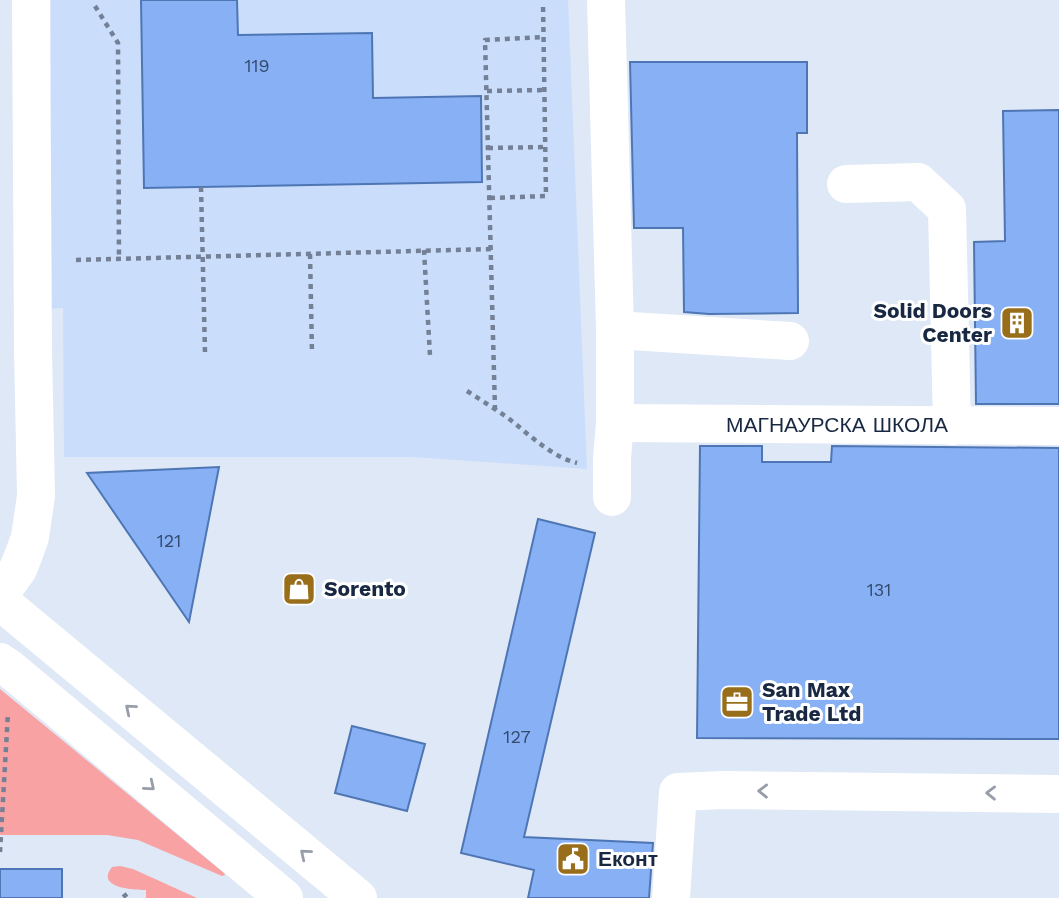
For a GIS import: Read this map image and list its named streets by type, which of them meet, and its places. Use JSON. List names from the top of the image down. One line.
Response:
{"streets":{"main road":["МАГНАУРСКА ШКОЛА"]},"places":{"building":["Solid Doors Center"],"shop":["Sorento"],"office":["San Max Trade Ltd"],"public building":["Еконт"]},"house_numbers":["119","121","131","127"]}
